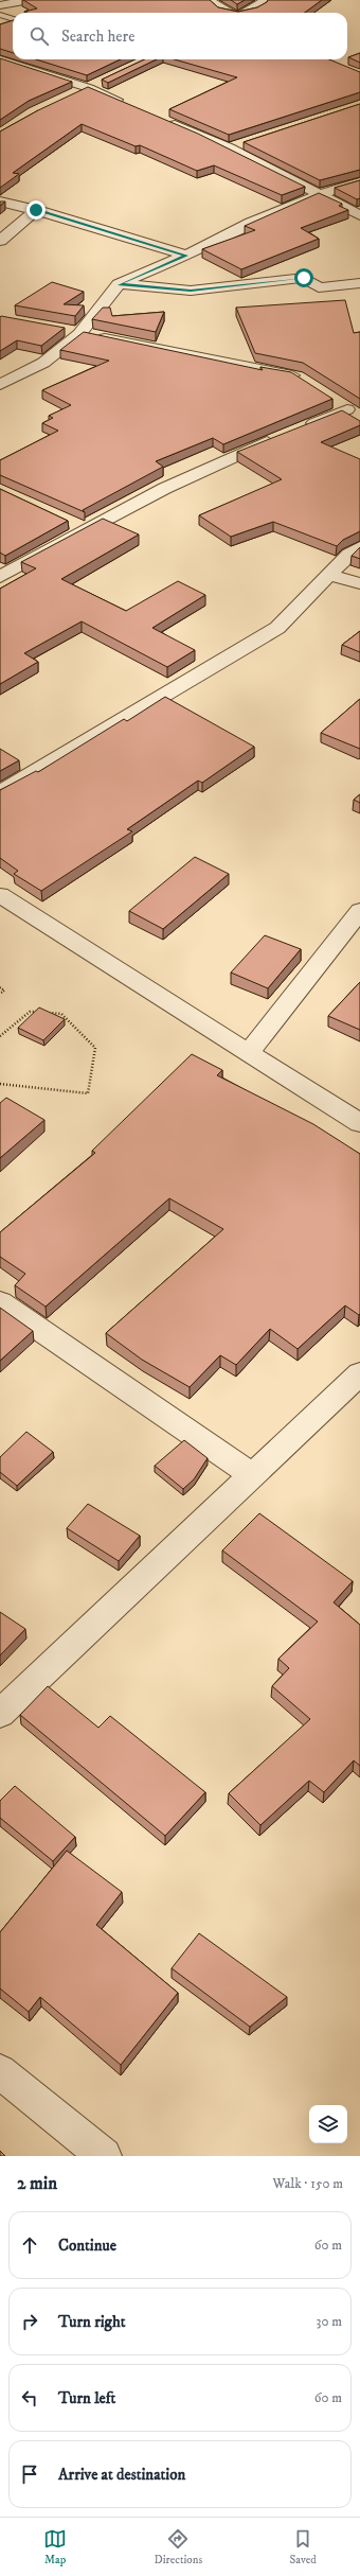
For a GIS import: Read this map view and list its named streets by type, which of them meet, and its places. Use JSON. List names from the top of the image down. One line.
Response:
{"page":{"search":"Search here","heading":["2 min","Walk · 150 m"],"list":[["Continue","60 m"],["Turn right","30 m"],["Turn left","60 m"],"Arrive at destination"],"nav":["Map","Directions","Saved"]}}
